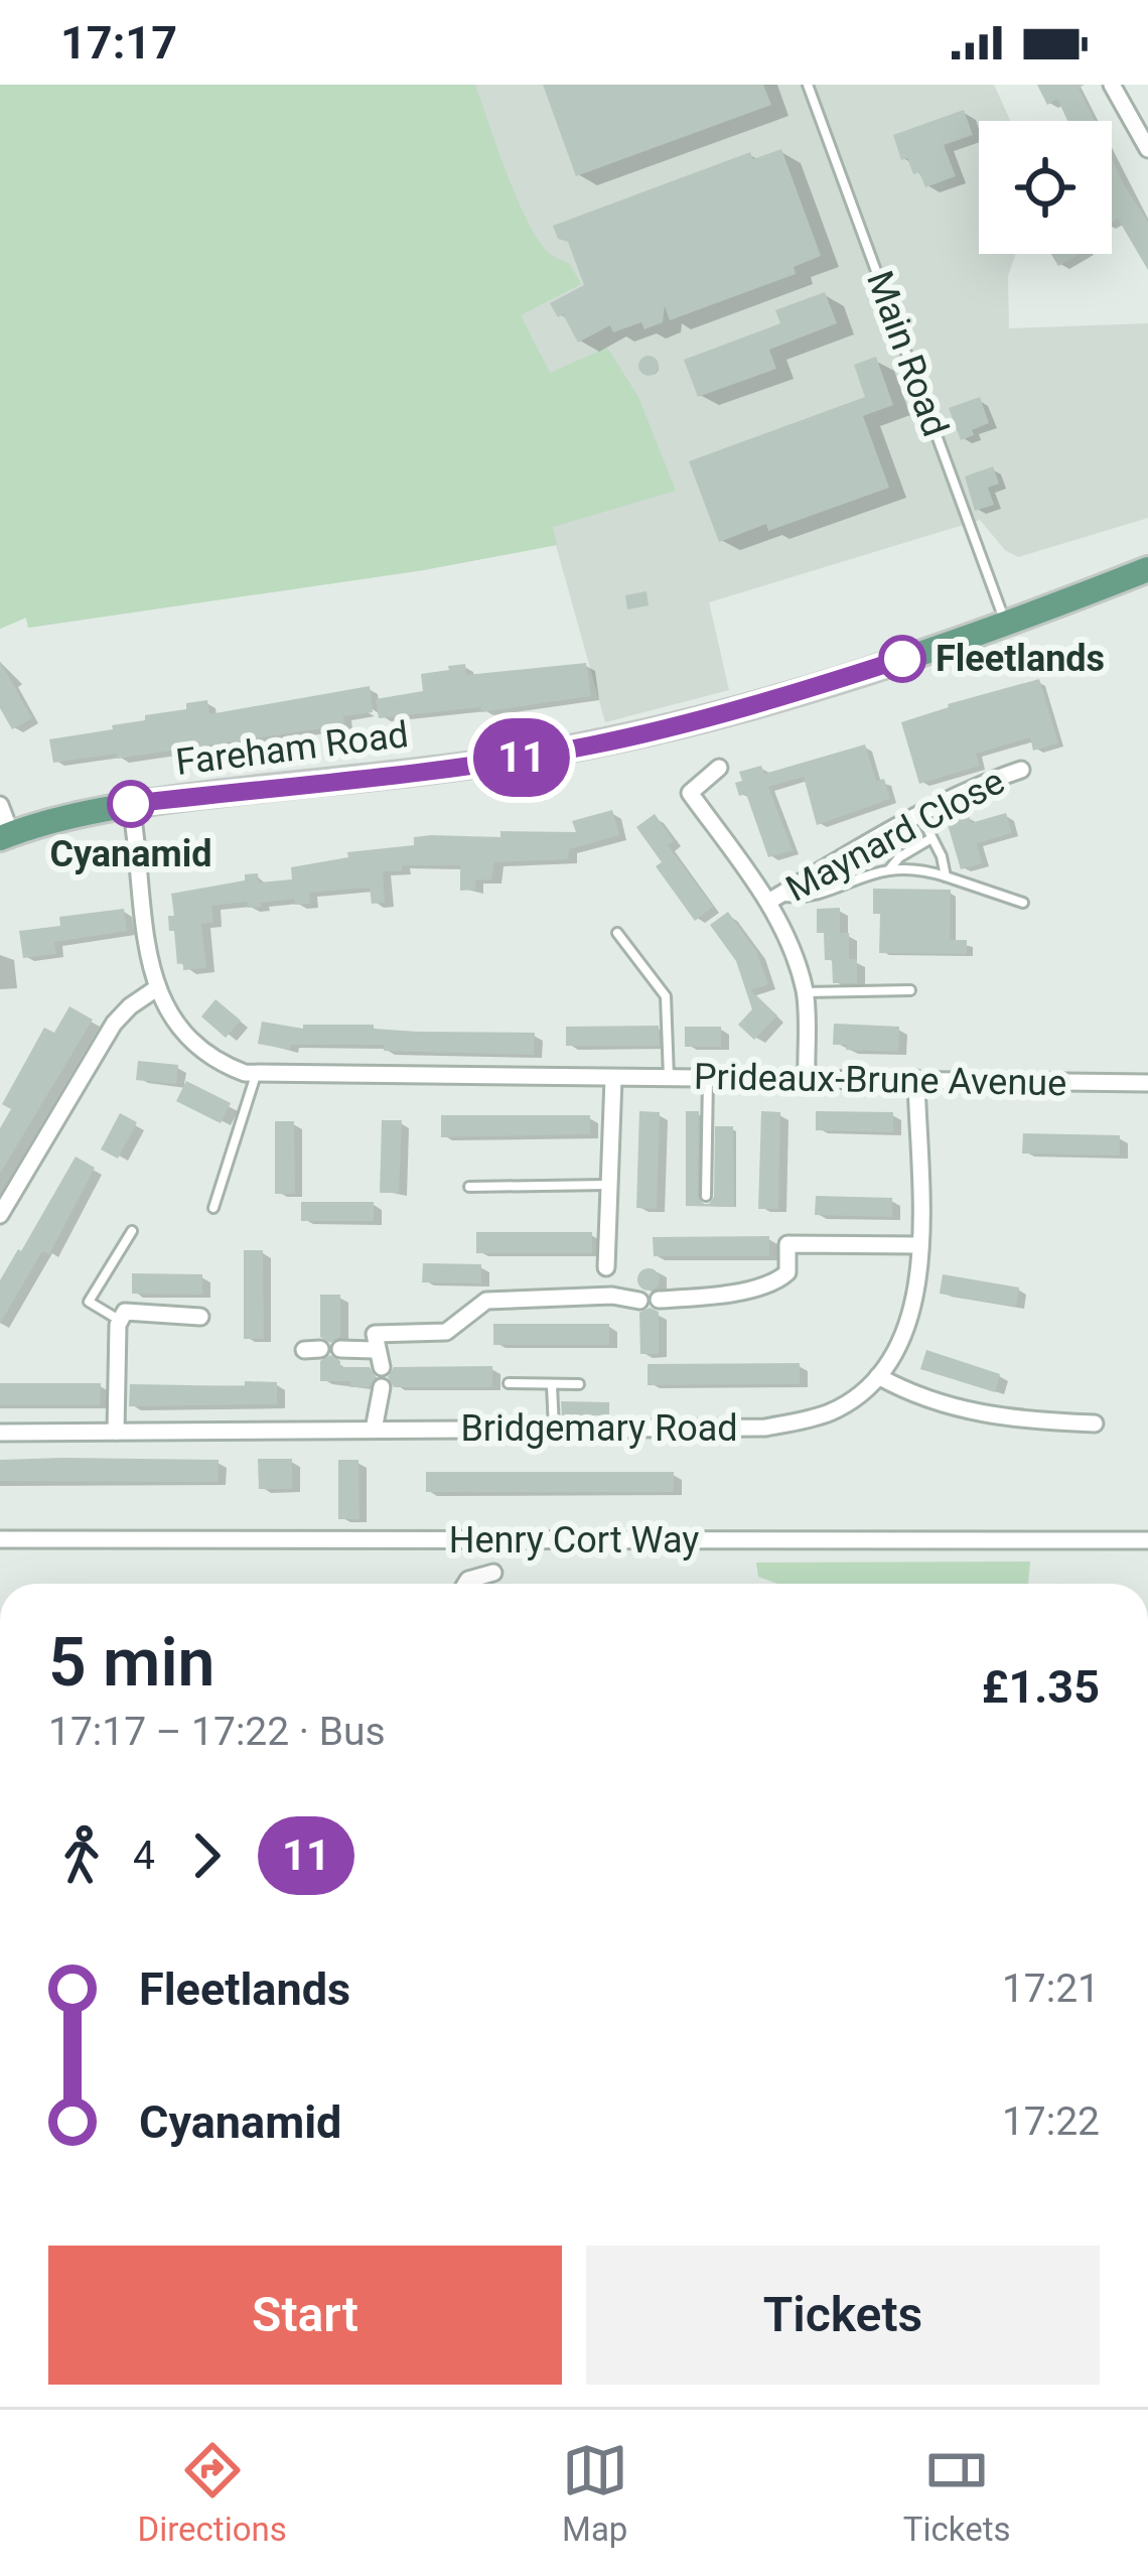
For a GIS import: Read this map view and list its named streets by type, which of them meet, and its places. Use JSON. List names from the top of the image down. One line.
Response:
{"streets":{"main road":["Fareham Road"],"street":["Maynard Close","Prideaux-Brune Avenue","Bridgemary Road","Henry Cort Way"],"lane":["Main Road"]},"crossings":[["Main Road","Fareham Road"],["Prideaux-Brune Avenue","Bridgemary Road"]],"places":["Fleetlands","Cyanamid"],"lines":["bus line 11"],"page":{"status":"17:17","on_map":"11","heading":["5 min","17:17 – 17:22 · Bus","£1.35"],"legs":["4","11"],"list":[{"name":"Fleetlands","value":"17:21"},{"name":"Cyanamid","value":"17:22"}],"buttons":["Start","Tickets"],"tabs":["Directions","Map","Tickets"]}}
